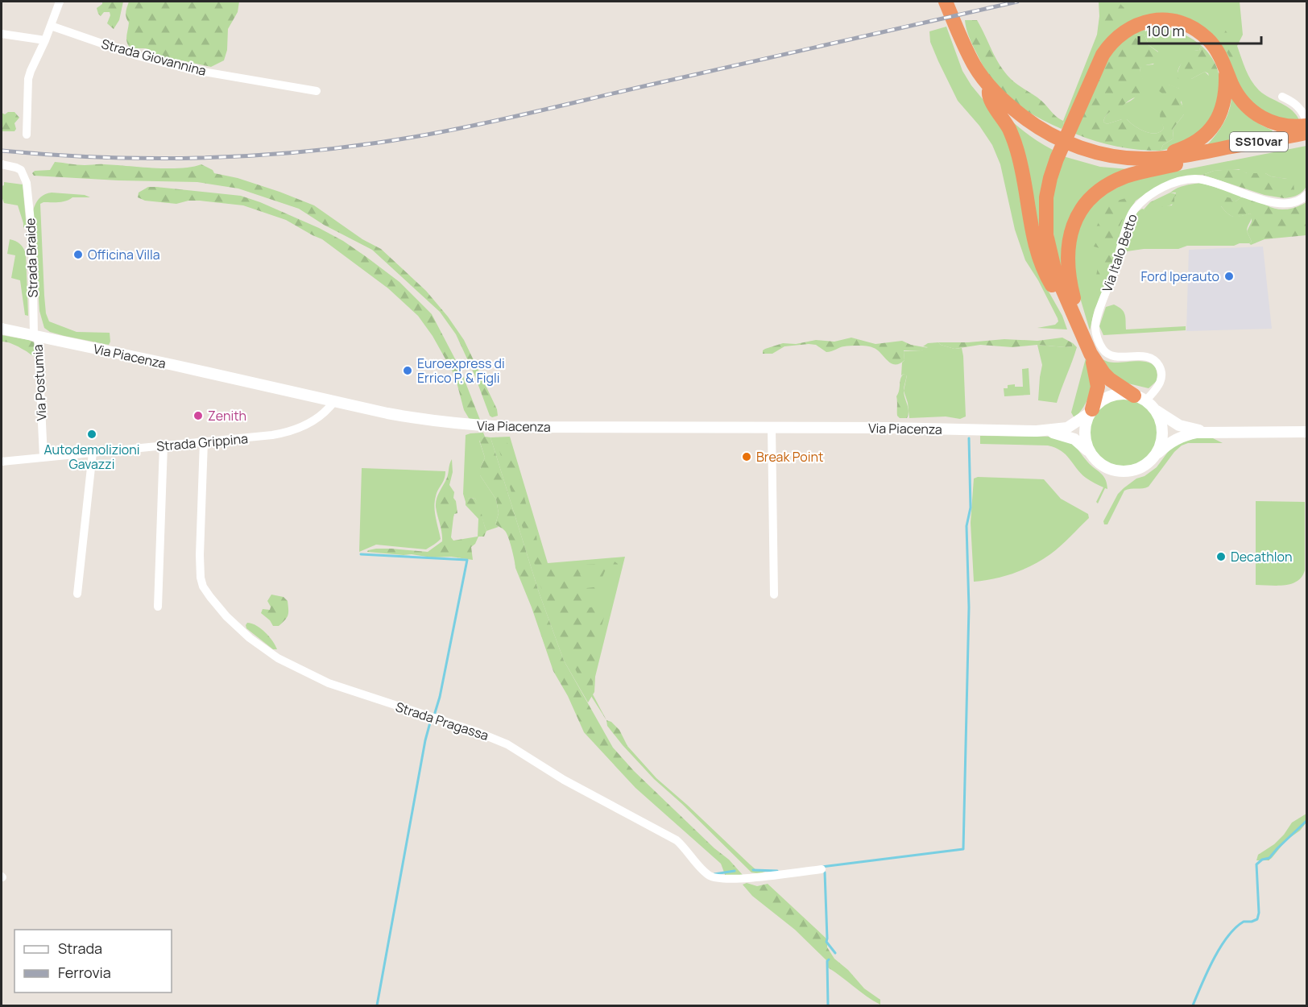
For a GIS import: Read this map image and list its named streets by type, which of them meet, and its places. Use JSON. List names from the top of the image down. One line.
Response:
{"streets":{"highway":["SS10var"],"main road":["Via Piacenza"],"street":["Strada Giovannina","Via Italo Betto","Strada Braide","Via Postumia","Strada Grippina","Strada Pragassa"]},"crossings":[["Via Italo Betto","Via Piacenza"],["Strada Braide","Via Piacenza"],["Strada Braide","Via Postumia"],["Via Piacenza","Via Postumia"],["Via Piacenza","Strada Grippina"],["Via Postumia","Strada Grippina"],["Strada Grippina","Strada Pragassa"]],"places":["Officina Villa","Ford Iperauto","Euroexpress di Errico P. & Figli","Zenith","Autodemolizioni Gavazzi","Break Point","Decathlon"],"legend":["Strada","Ferrovia"],"scale_bar":"100 m"}
